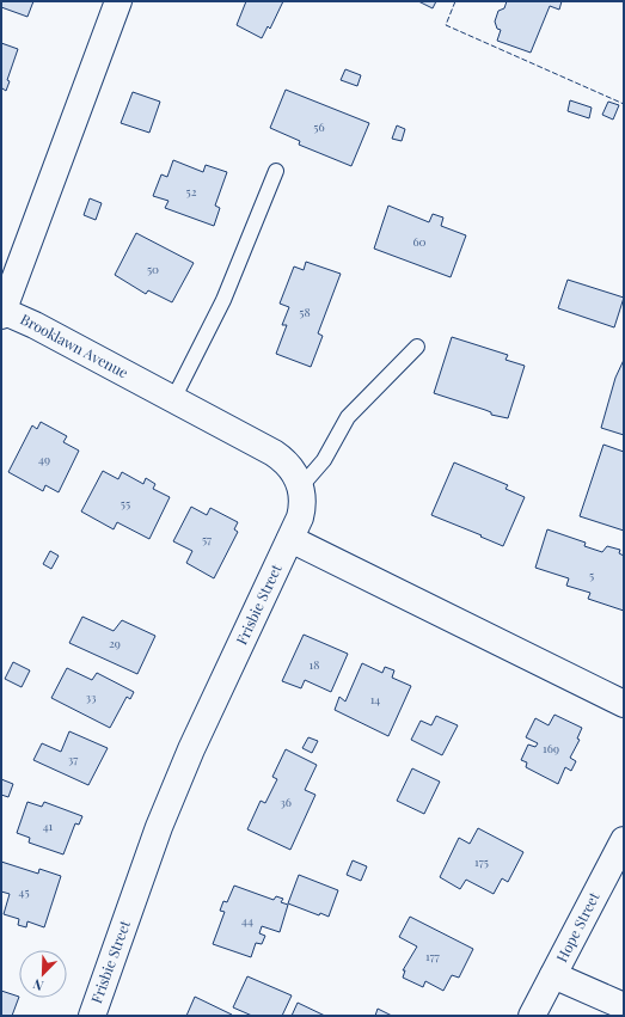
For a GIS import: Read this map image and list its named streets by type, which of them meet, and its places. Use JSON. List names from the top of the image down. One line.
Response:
{"streets":{"street":["Brooklawn Avenue","Frisbie Street","Hope Street"]},"crossings":[["Brooklawn Avenue","Frisbie Street"]],"house_numbers":["56","52","60","50","58","49","55","57","5","29","18","33","14","169","37","36","41","175","45","44","177"],"north":"bottom left"}
